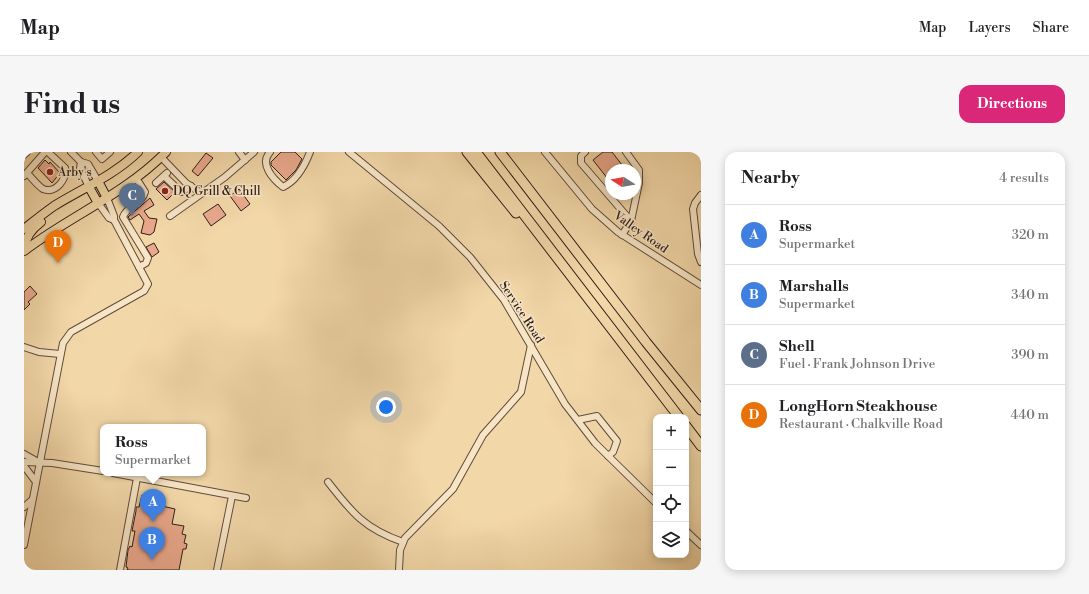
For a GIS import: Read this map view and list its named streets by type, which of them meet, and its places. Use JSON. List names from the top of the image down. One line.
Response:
{"streets":{"street":["Valley Road","Service Road"]},"places":["Arby's","DQ Grill & Chill"],"north":"left","page":{"header":"Map","nav":["Map","Layers","Share"],"buttons":"Directions","title":"Find us","heading":["Nearby","4 results"],"pins":["C","D","A","B"],"list":[{"mark":"A","name":"Ross","note":"Supermarket","value":"320 m"},{"mark":"B","name":"Marshalls","note":"Supermarket","value":"340 m"},{"mark":"C","name":"Shell","note":"Fuel · Frank Johnson Drive","value":"390 m"},{"mark":"D","name":"LongHorn Steakhouse","note":"Restaurant · Chalkville Road","value":"440 m"}],"map_buttons":["+","−"],"popup":["Ross","Supermarket"]}}
